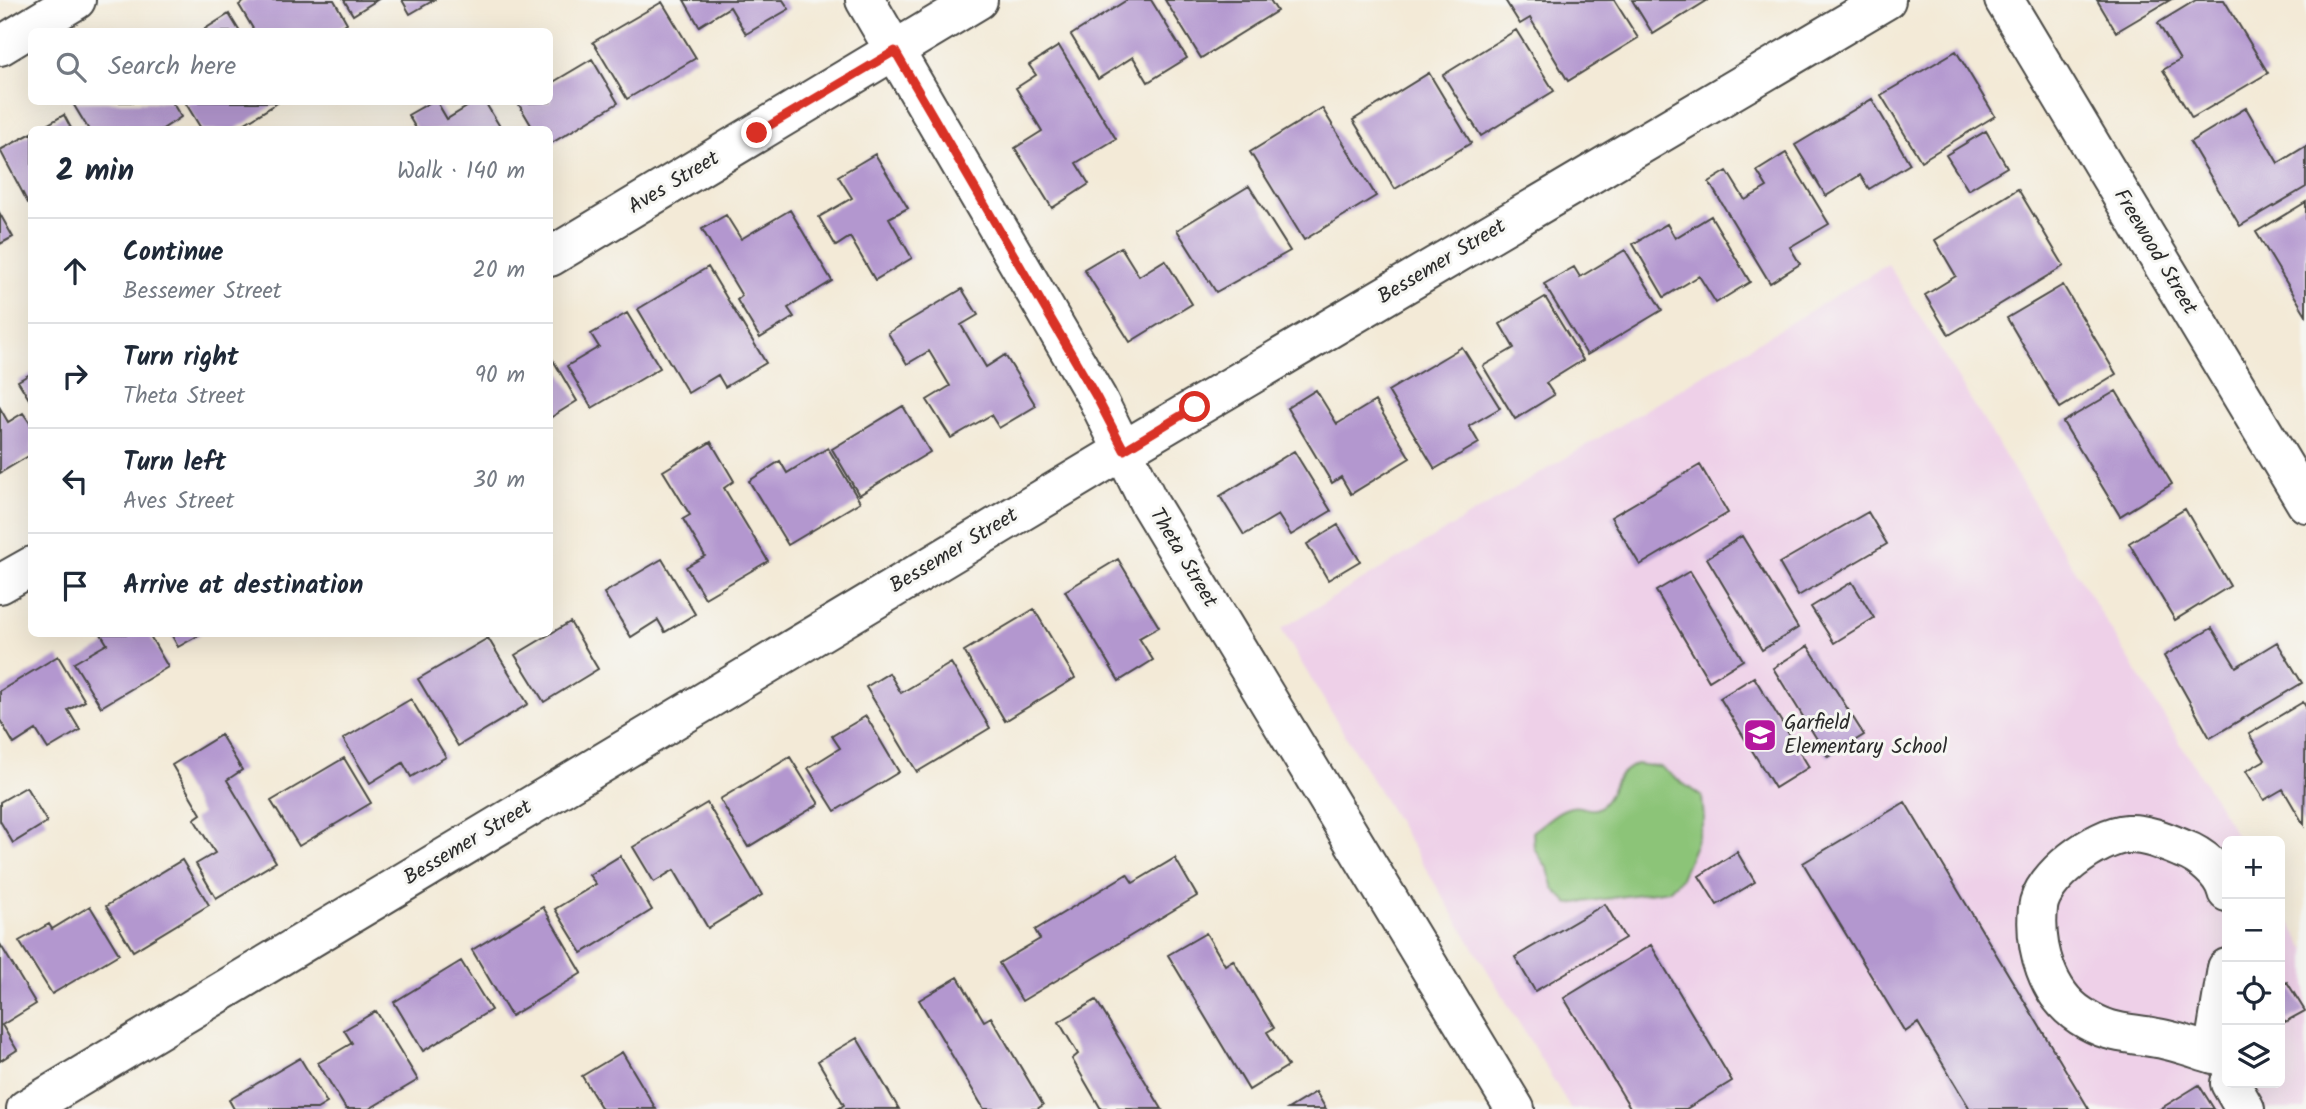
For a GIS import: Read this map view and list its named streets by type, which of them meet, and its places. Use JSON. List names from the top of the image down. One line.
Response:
{"streets":{"street":["Aves Street","Freewood Street","Bessemer Street","Theta Street"]},"crossings":[["Aves Street","Theta Street"],["Bessemer Street","Theta Street"]],"places":{"school or university":["Garfield Elementary School"]},"page":{"search":"Search here","heading":["2 min","Walk · 140 m"],"list":[["Continue","Bessemer Street","20 m"],["Turn right","Theta Street","90 m"],["Turn left","Aves Street","30 m"],"Arrive at destination"],"map_buttons":["+","−"]}}
